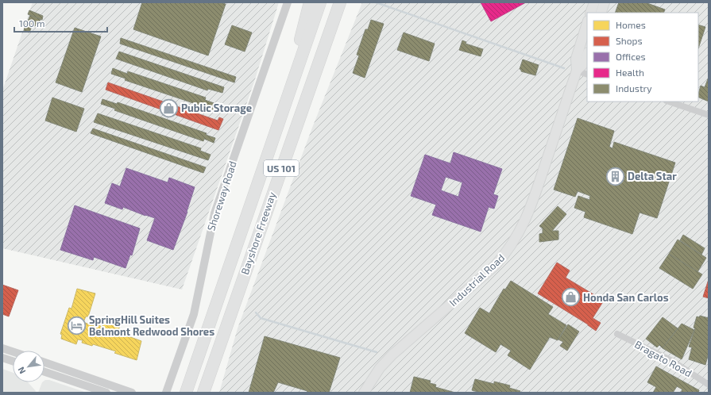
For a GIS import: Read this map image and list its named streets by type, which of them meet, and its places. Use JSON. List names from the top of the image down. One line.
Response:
{"streets":{"highway":["US 101","Bayshore Freeway"],"main road":["Industrial Road"],"street":["Shoreway Road","Bragato Road"]},"places":{"shop":["Public Storage","Honda San Carlos"],"building":["Delta Star"],"hotel":["SpringHill Suites Belmont Redwood Shores"]},"legend":["Homes","Shops","Offices","Health","Industry"],"scale_bar":"100 m","north":"bottom left"}
